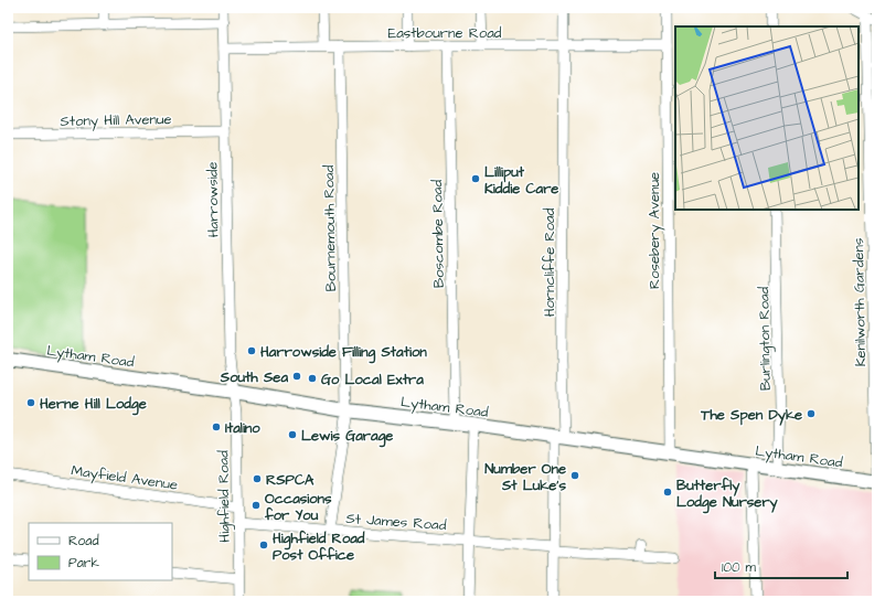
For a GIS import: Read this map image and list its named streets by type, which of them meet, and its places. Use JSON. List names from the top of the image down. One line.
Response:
{"streets":{"main road":["Lytham Road"],"street":["Eastbourne Road","Stony Hill Avenue","Harrowside","Bournemouth Road","Rosebery Avenue","Boscombe Road","Horncliffe Road","Kenilworth Gardens","Burlington Road","Mayfield Avenue","Highfield Road","St James Road"]},"crossings":[["Eastbourne Road","Harrowside"],["Eastbourne Road","Bournemouth Road"],["Eastbourne Road","Rosebery Avenue"],["Eastbourne Road","Boscombe Road"],["Eastbourne Road","Horncliffe Road"],["Stony Hill Avenue","Harrowside"],["Harrowside","Lytham Road"],["Harrowside","Highfield Road"],["Bournemouth Road","Lytham Road"],["Bournemouth Road","St James Road"],["Rosebery Avenue","Lytham Road"],["Boscombe Road","Lytham Road"],["Horncliffe Road","Lytham Road"],["Horncliffe Road","St James Road"],["Kenilworth Gardens","Lytham Road"],["Burlington Road","Lytham Road"],["Lytham Road","Highfield Road"],["Mayfield Avenue","Highfield Road"],["Highfield Road","St James Road"]],"places":["Lilliput Kiddie Care","Harrowside Filling Station","South Sea","Go Local Extra","Herne Hill Lodge","The Spen Dyke","Italino","Lewis Garage","Number One St Luke's","RSPCA","Butterfly Lodge Nursery","Occasions for You","Highfield Road Post Office"],"legend":["Road","Park"],"scale_bar":"100 m"}
